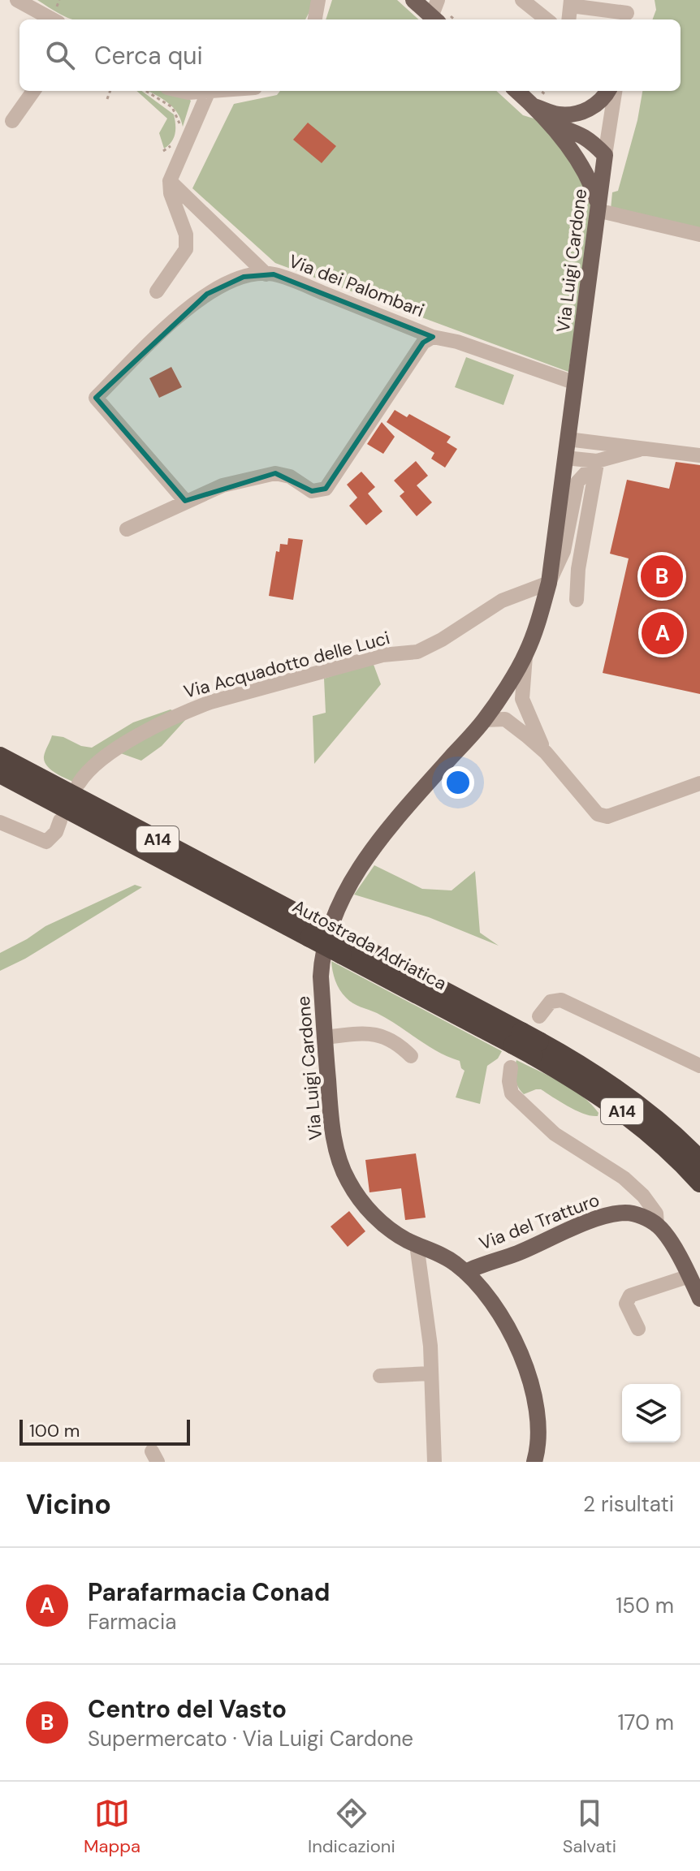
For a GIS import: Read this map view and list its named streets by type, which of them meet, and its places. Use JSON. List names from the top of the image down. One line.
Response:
{"streets":{"highway":["A14","Autostrada Adriatica"],"main road":["Via Luigi Cardone","Via del Tratturo"],"street":["Via dei Palombari","Via Acquadotto delle Luci"]},"crossings":[["Via Luigi Cardone","Via dei Palombari"],["Via Luigi Cardone","Via Acquadotto delle Luci"],["Via Luigi Cardone","Via del Tratturo"]],"scale_bar":"100 m","page":{"search":"Cerca qui","pins":["B","A"],"scale":"100 m","heading":["Vicino","2 risultati"],"list":[{"mark":"A","name":"Parafarmacia Conad","note":"Farmacia","value":"150 m"},{"mark":"B","name":"Centro del Vasto","note":"Supermercato · Via Luigi Cardone","value":"170 m"}],"nav":["Mappa","Indicazioni","Salvati"]}}
